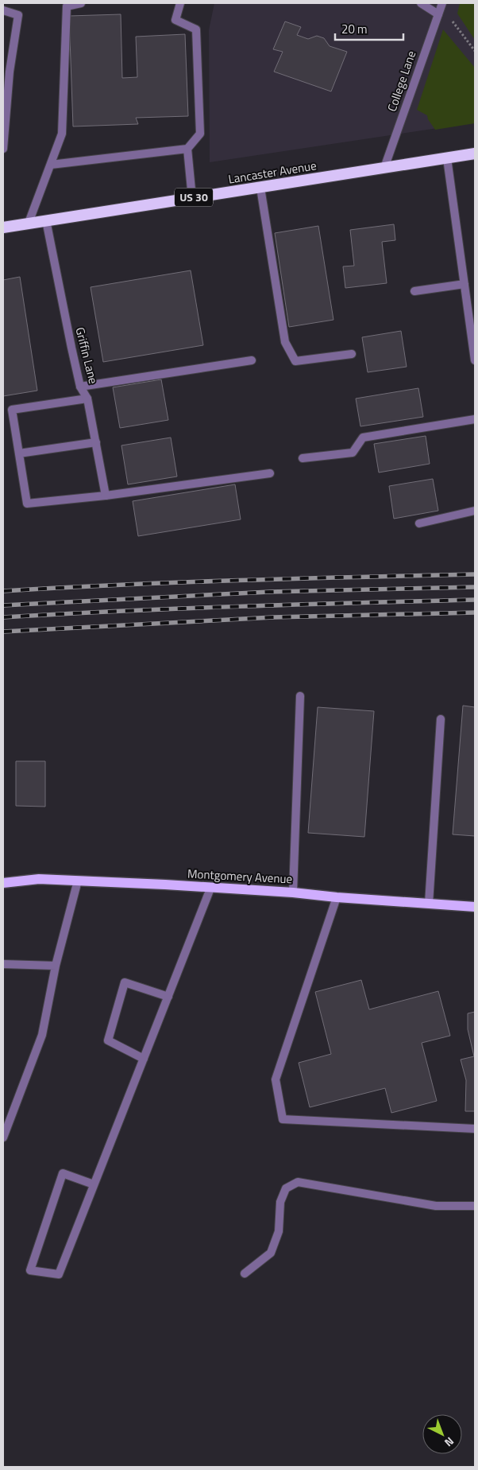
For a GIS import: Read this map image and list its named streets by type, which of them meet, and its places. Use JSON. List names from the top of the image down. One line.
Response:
{"streets":{"highway":["Lancaster Avenue","US 30"],"main road":["Montgomery Avenue"],"street":["College Lane","Griffin Lane"]},"crossings":[["College Lane","Lancaster Avenue"],["Lancaster Avenue","Griffin Lane"]],"scale_bar":"20 m","north":"bottom right"}
